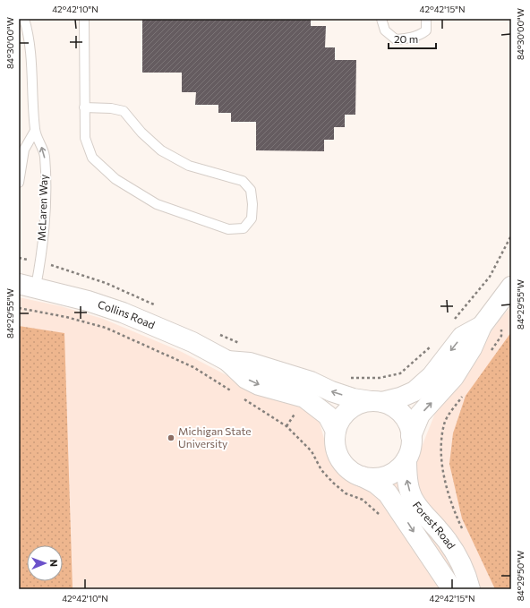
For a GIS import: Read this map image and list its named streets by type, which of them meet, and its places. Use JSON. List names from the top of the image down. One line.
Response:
{"streets":{"street":["Collins Road","Forest Road"],"lane":["McLaren Way"]},"crossings":[["McLaren Way","Collins Road"],["Collins Road","Forest Road"]],"places":["Michigan State University"],"scale_bar":"20 m","north":"right","coordinates":["42°42'10\"N","42°42'15\"N","84°30'00\"W","84°29'55\"W","84°29'50\"W"]}
